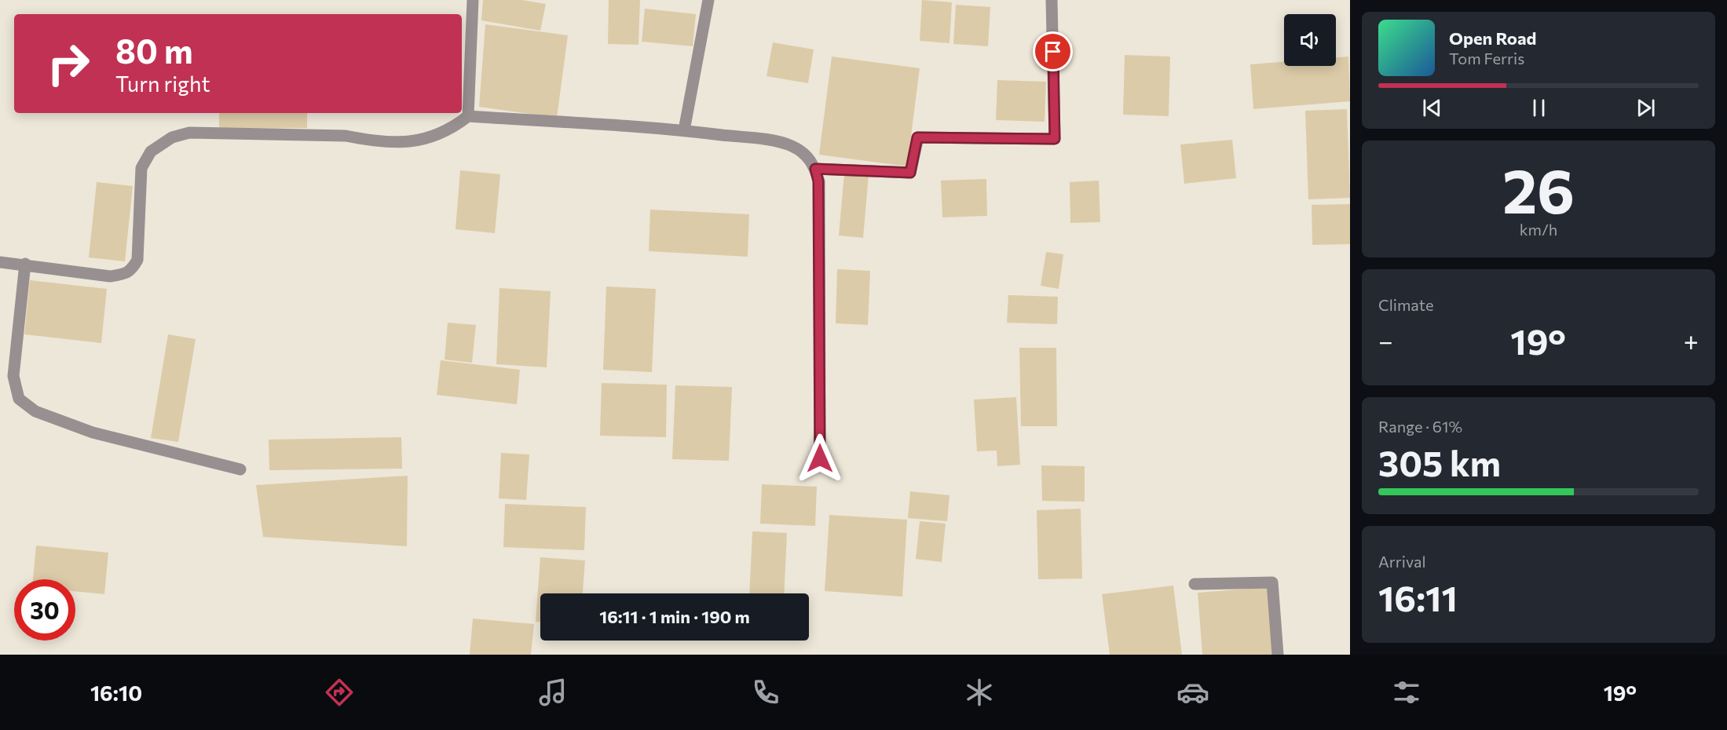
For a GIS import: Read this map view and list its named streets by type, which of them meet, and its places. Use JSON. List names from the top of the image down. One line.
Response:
{"page":{"turn":["80 m","Turn right"],"song":["Open Road","Tom Ferris"],"tile":[["26","km/h"],"Climate",["Range · 61%","305 km"],["Arrival","16:11"]],"heat":["−","19°","+"],"limit":"30","trip":"16:11 · 1 min · 190 m","tabs":["16:10","19°"]}}
